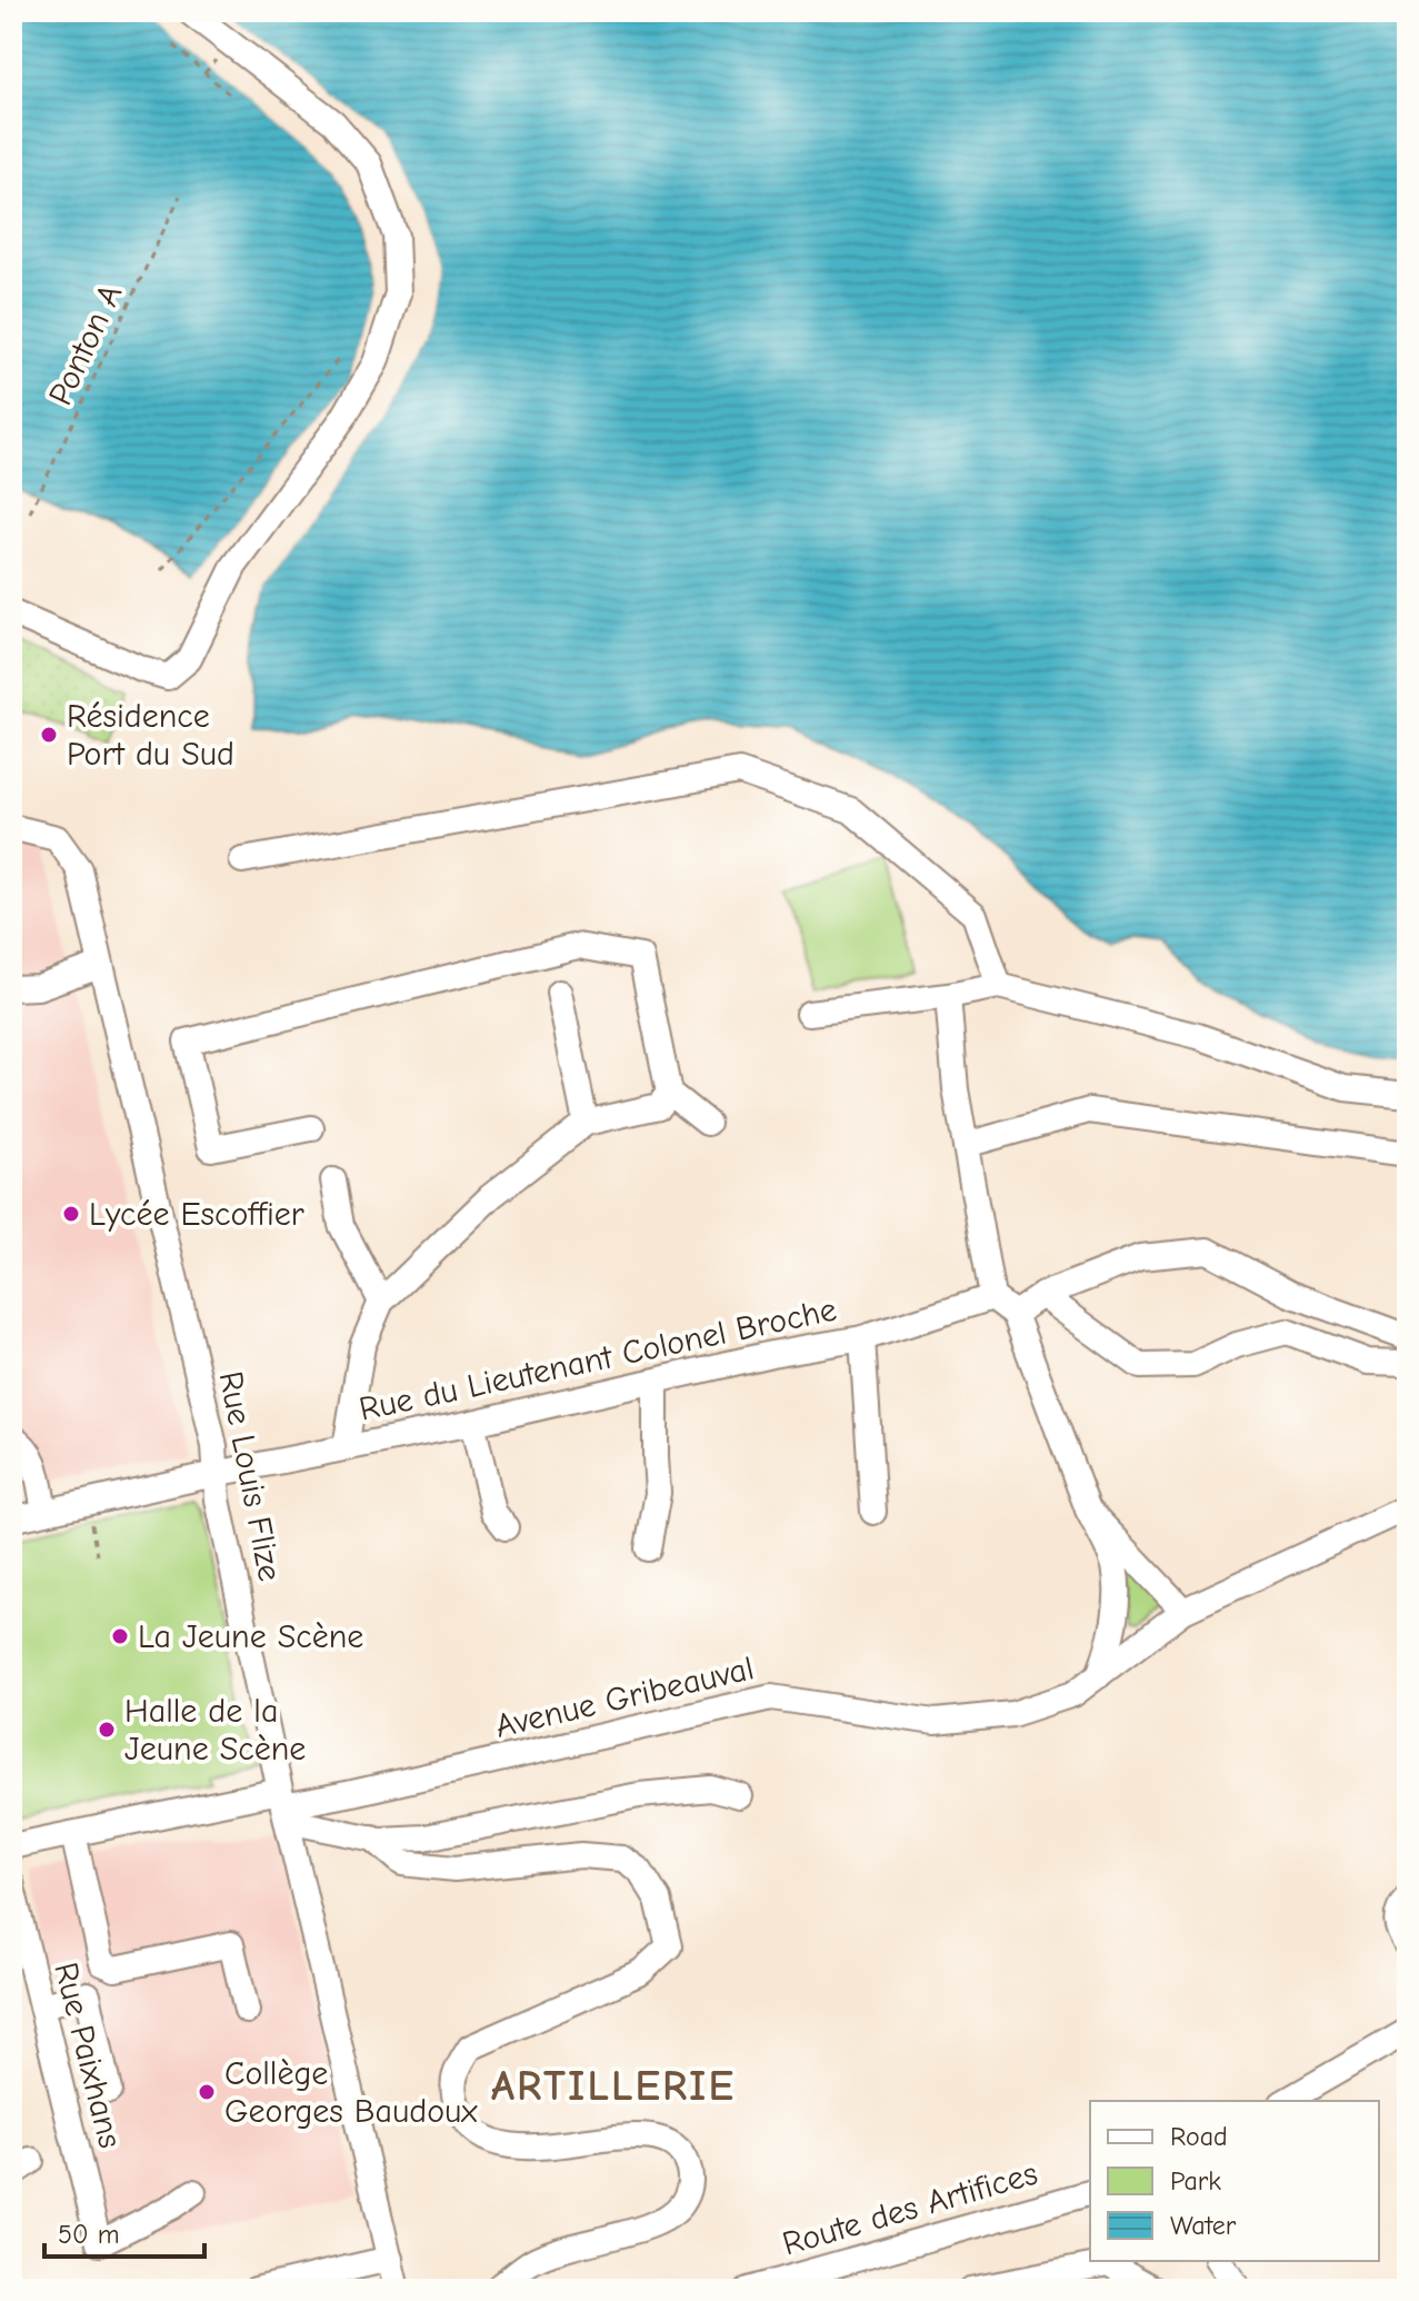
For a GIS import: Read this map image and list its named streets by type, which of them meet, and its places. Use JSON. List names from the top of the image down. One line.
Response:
{"streets":{"street":["Rue du Lieutenant Colonel Broche","Rue Louis Flize","Avenue Gribeauval","Rue Paixhans","Route des Artifices"],"path":["Ponton A"]},"crossings":[["Rue du Lieutenant Colonel Broche","Rue Louis Flize"],["Rue Louis Flize","Avenue Gribeauval"]],"districts":["ARTILLERIE"],"places":["Résidence Port du Sud","Lycée Escoffier","La Jeune Scène","Halle de la Jeune Scène","Collège Georges Baudoux"],"legend":["Road","Park","Water"],"scale_bar":"50 m"}
